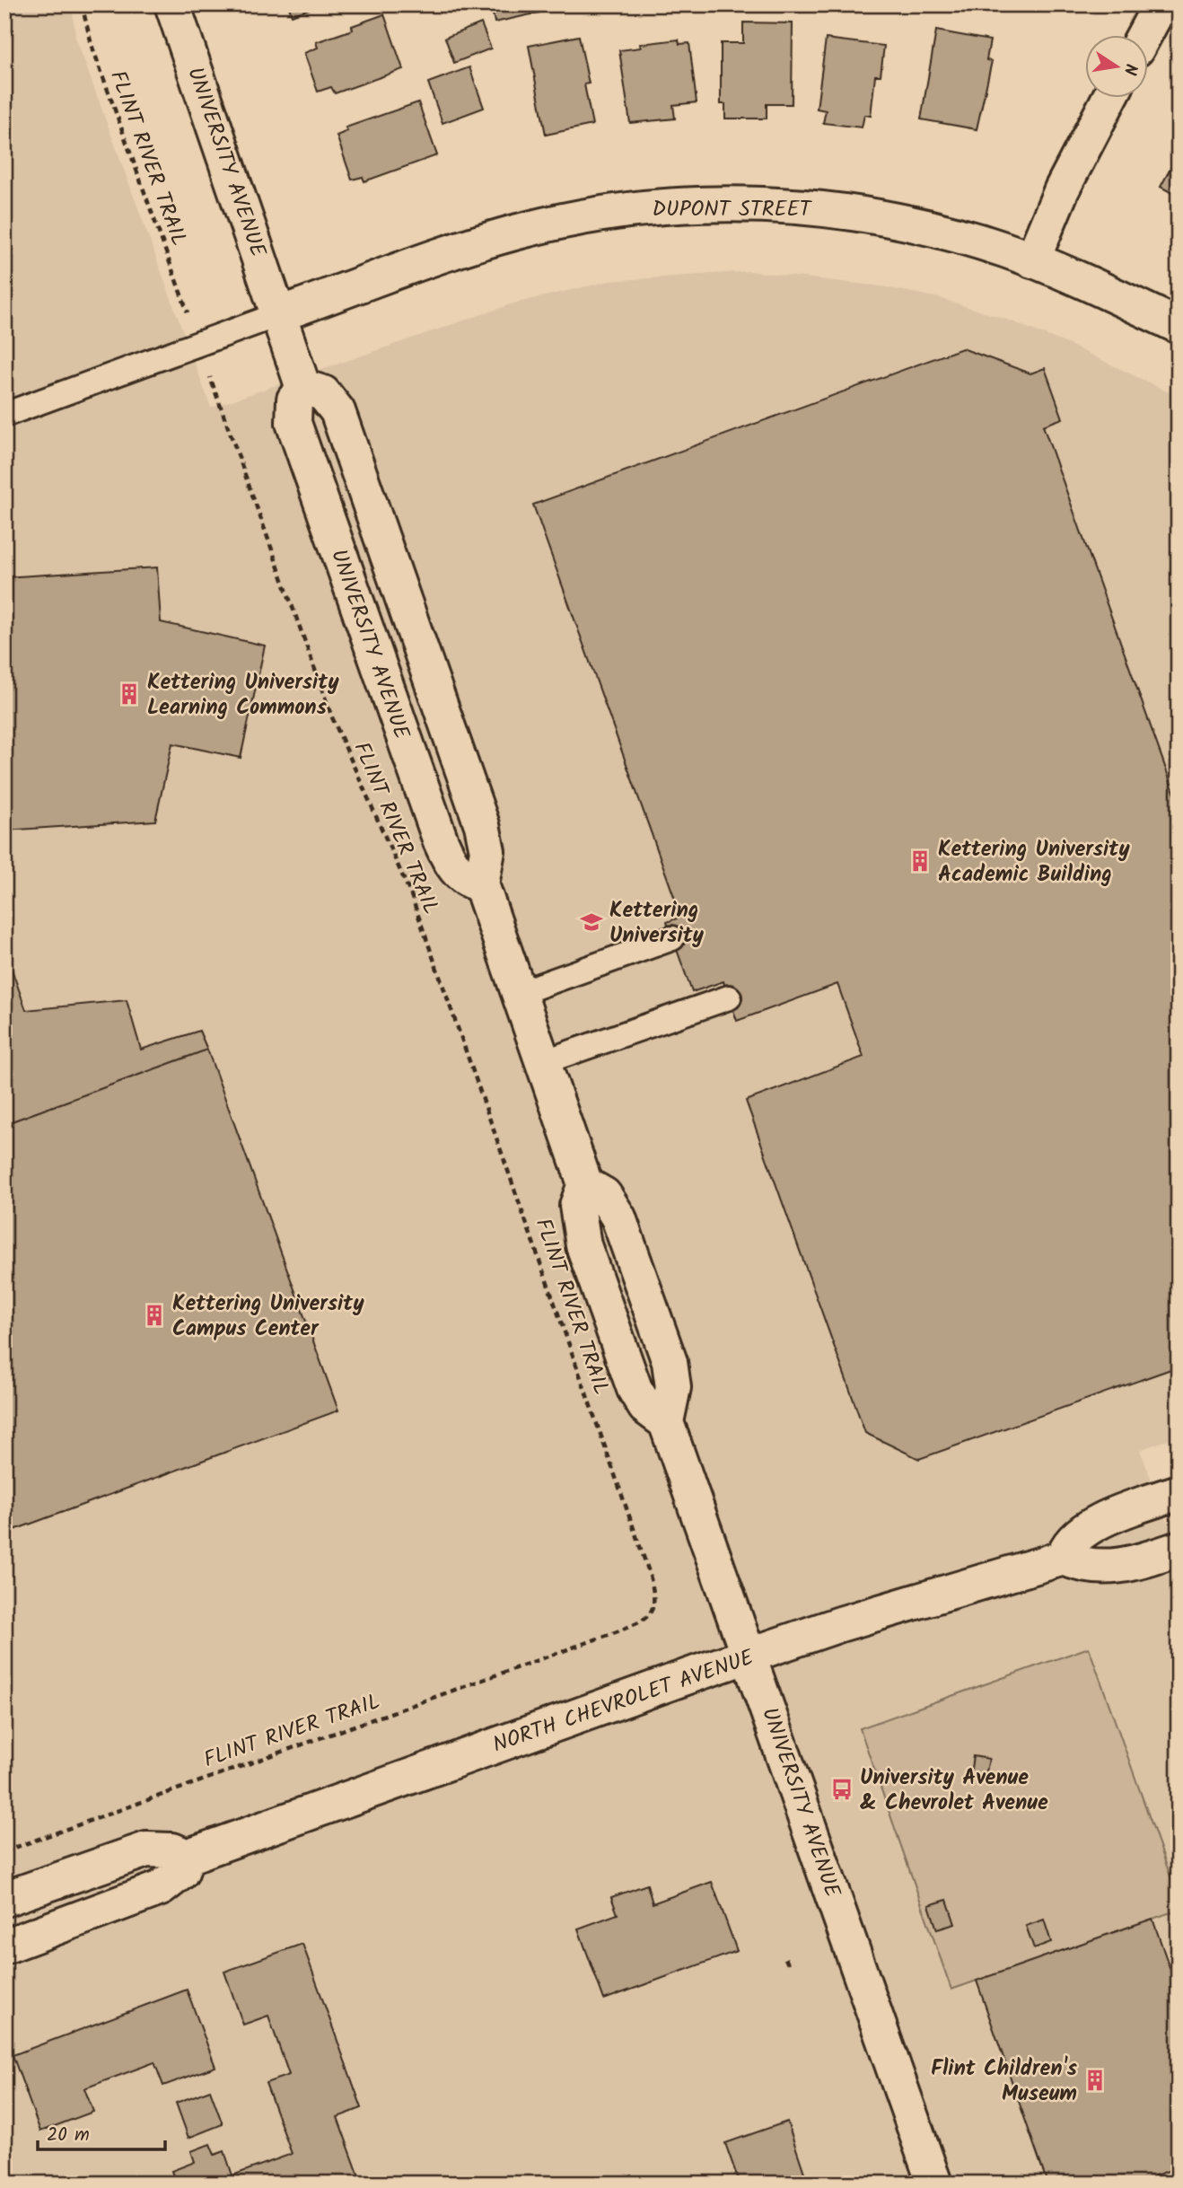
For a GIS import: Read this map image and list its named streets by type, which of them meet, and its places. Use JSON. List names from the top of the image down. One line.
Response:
{"streets":{"street":["UNIVERSITY AVENUE","DUPONT STREET","NORTH CHEVROLET AVENUE"],"path":["FLINT RIVER TRAIL"]},"crossings":[["UNIVERSITY AVENUE","DUPONT STREET"],["UNIVERSITY AVENUE","NORTH CHEVROLET AVENUE"]],"places":{"building":["Kettering University Learning Commons","Kettering University Academic Building","Kettering University Campus Center","Flint Children's Museum"],"school or university":["Kettering University"],"bus stop":["University Avenue & Chevrolet Avenue"]},"scale_bar":"20 m","north":"right"}
